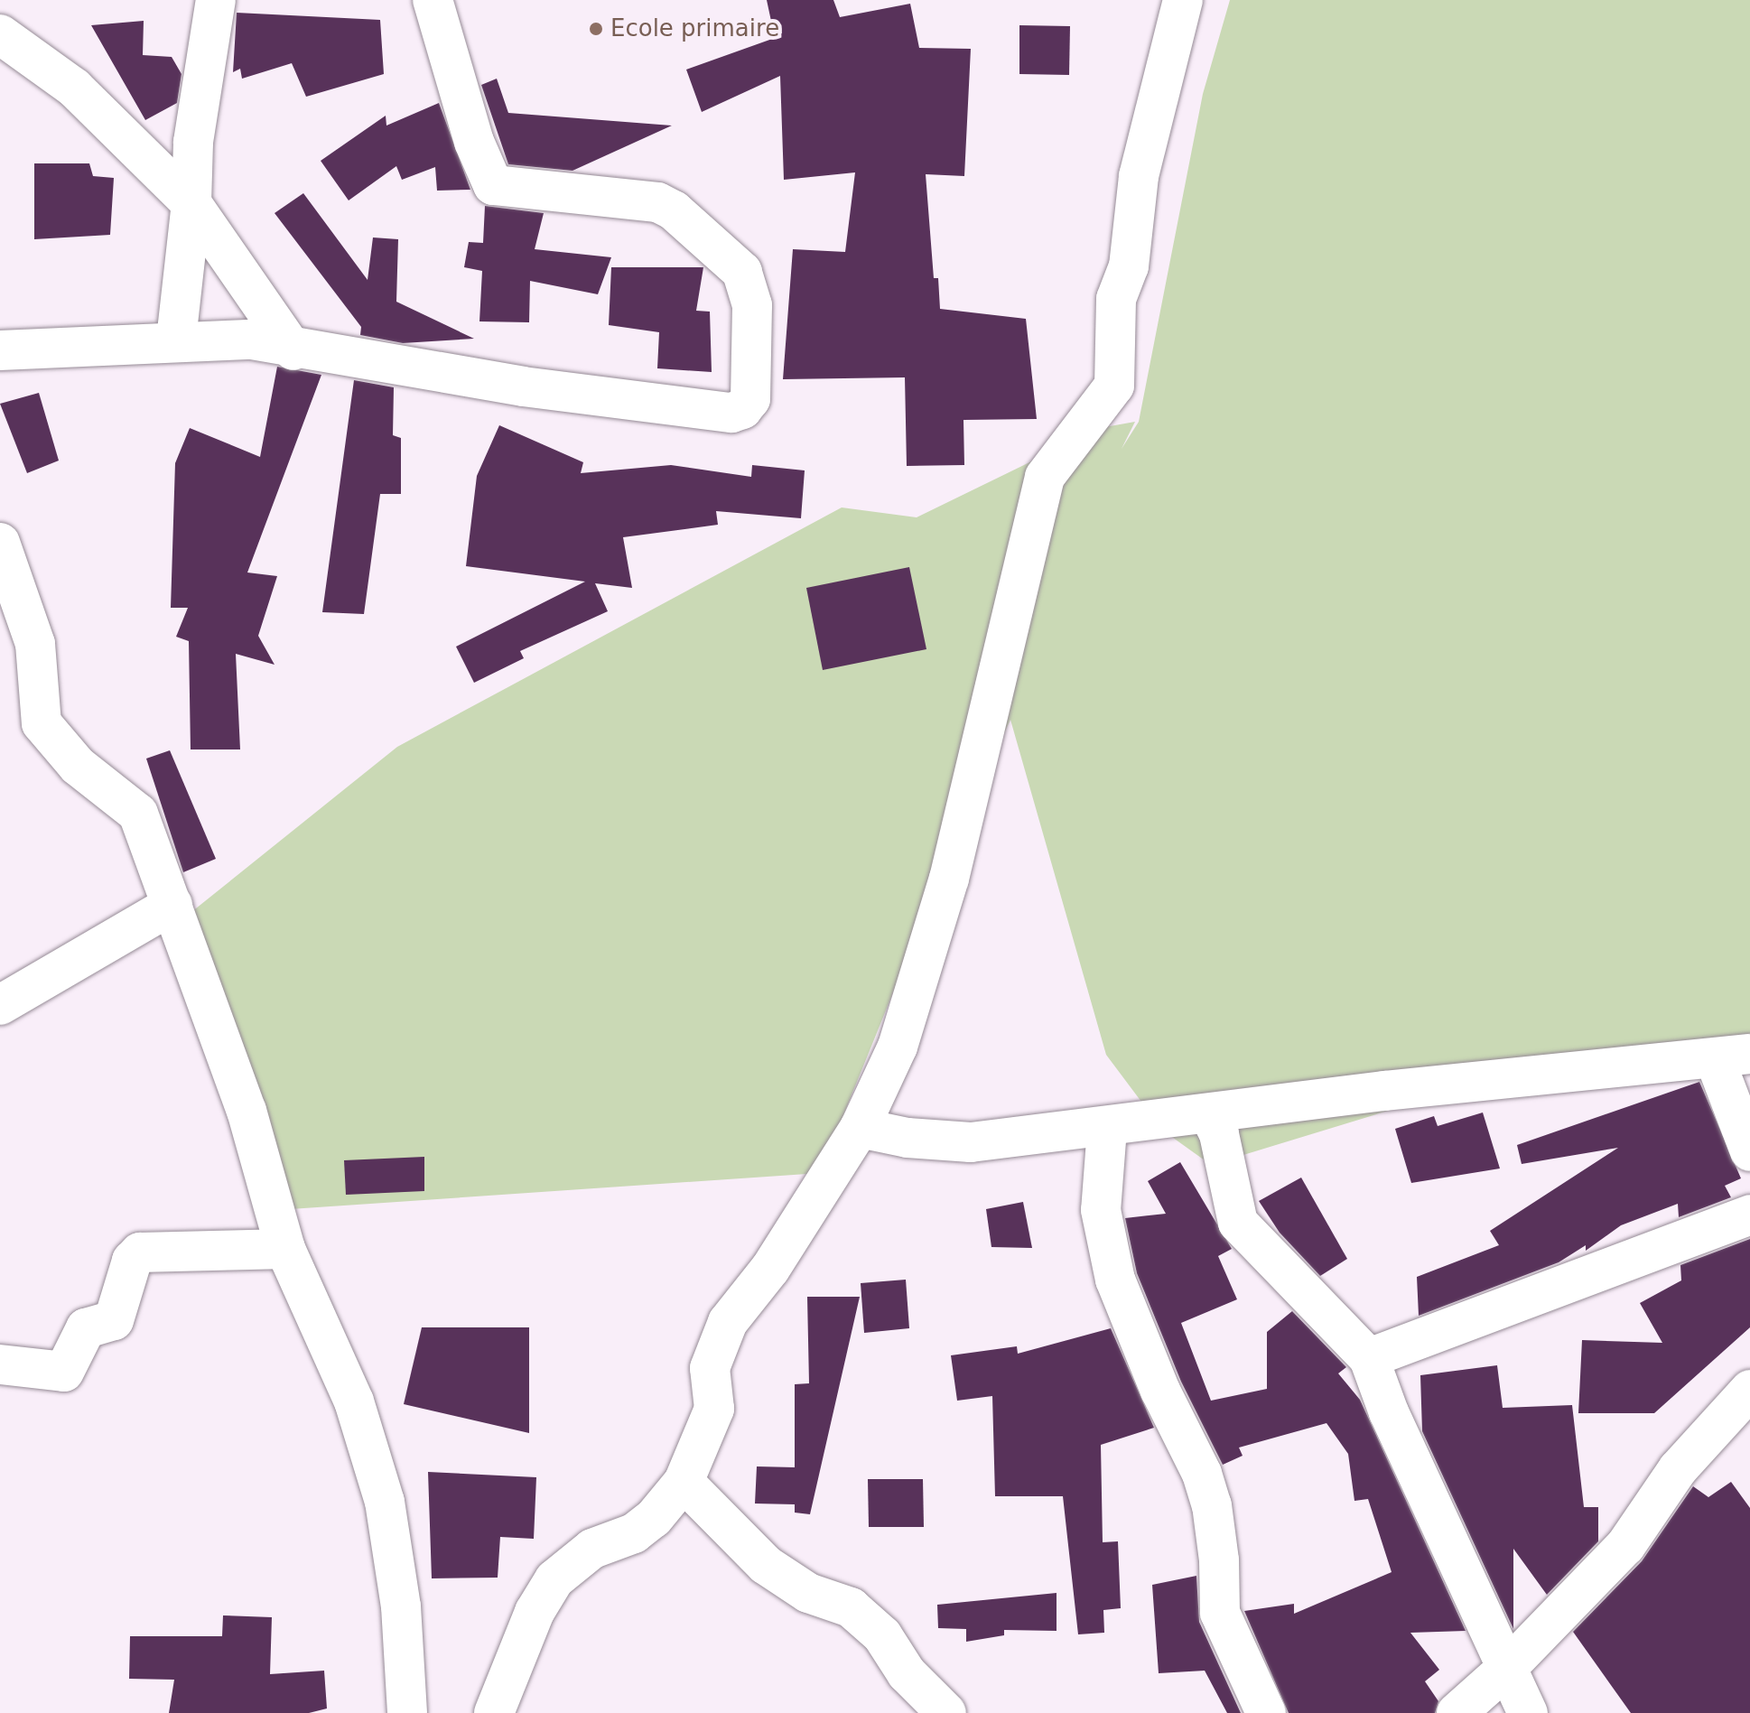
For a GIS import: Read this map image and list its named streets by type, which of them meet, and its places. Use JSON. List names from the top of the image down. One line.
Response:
{"places":["Ecole primaire"]}
